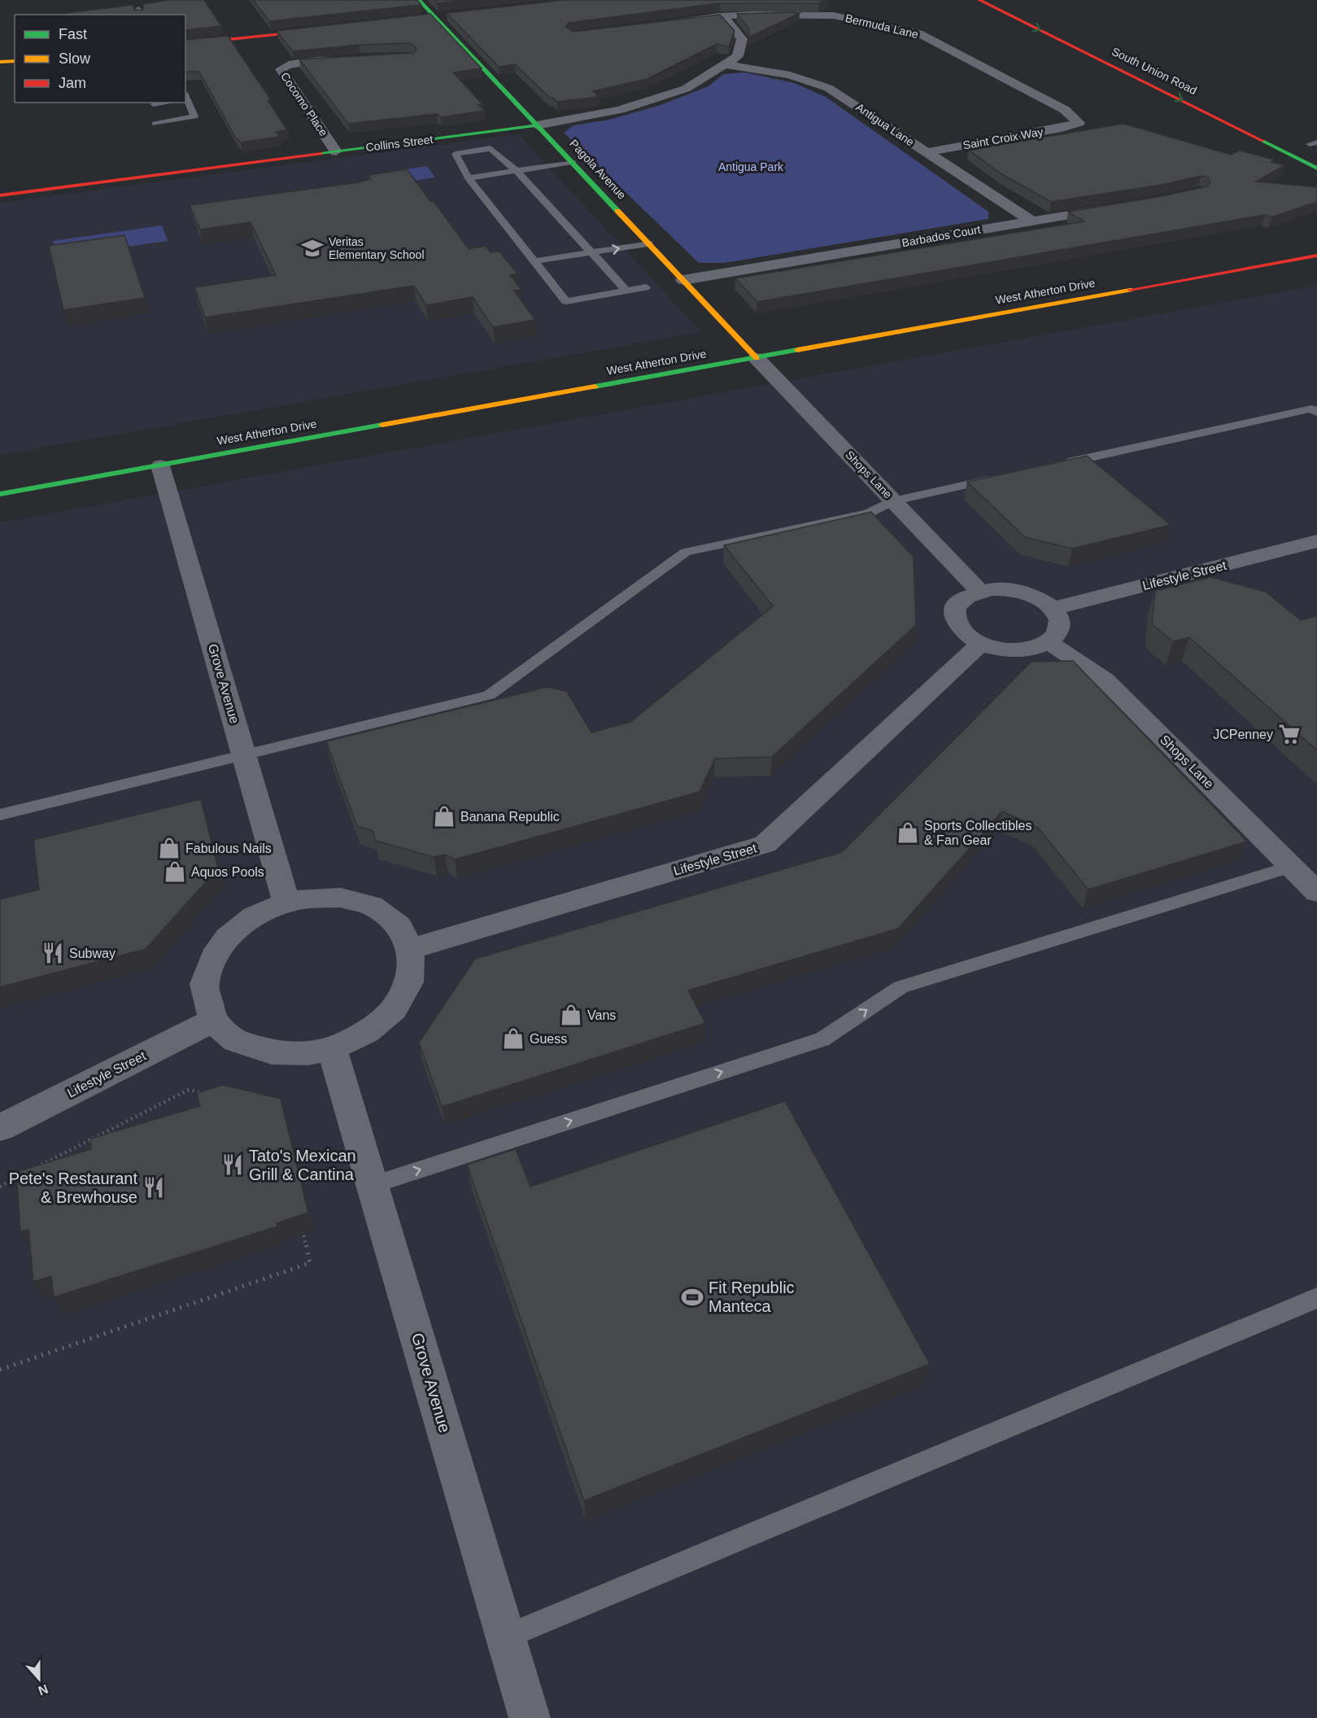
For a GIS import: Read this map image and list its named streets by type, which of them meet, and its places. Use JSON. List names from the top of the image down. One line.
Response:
{"streets":{"street":["Bermuda Lane","South Union Road","Cocomo Place","Antigua Lane","Saint Croix Way","Collins Street","Pagola Avenue","Barbados Court","West Atherton Drive","Shops Lane","Lifestyle Street","Grove Avenue"]},"crossings":[["Bermuda Lane","Saint Croix Way"],["Bermuda Lane","Collins Street"],["Cocomo Place","Collins Street"],["Antigua Lane","Saint Croix Way"],["Antigua Lane","Collins Street"],["Antigua Lane","Barbados Court"],["Collins Street","Pagola Avenue"],["Pagola Avenue","Barbados Court"],["Pagola Avenue","West Atherton Drive"],["Pagola Avenue","Shops Lane"],["West Atherton Drive","Shops Lane"],["West Atherton Drive","Grove Avenue"],["Shops Lane","Lifestyle Street"]],"one_way":["South Union Road"],"parks":["Antigua Park"],"places":{"school or university":["Veritas Elementary School"],"supermarket":["JCPenney"],"shop":["Banana Republic","Sports Collectibles & Fan Gear","Fabulous Nails","Aquos Pools","Vans","Guess"],"restaurant":["Subway","Tato's Mexican Grill & Cantina","Pete's Restaurant & Brewhouse"],"sports":["Fit Republic Manteca"]},"legend":["Fast","Slow","Jam"],"north":"bottom"}
